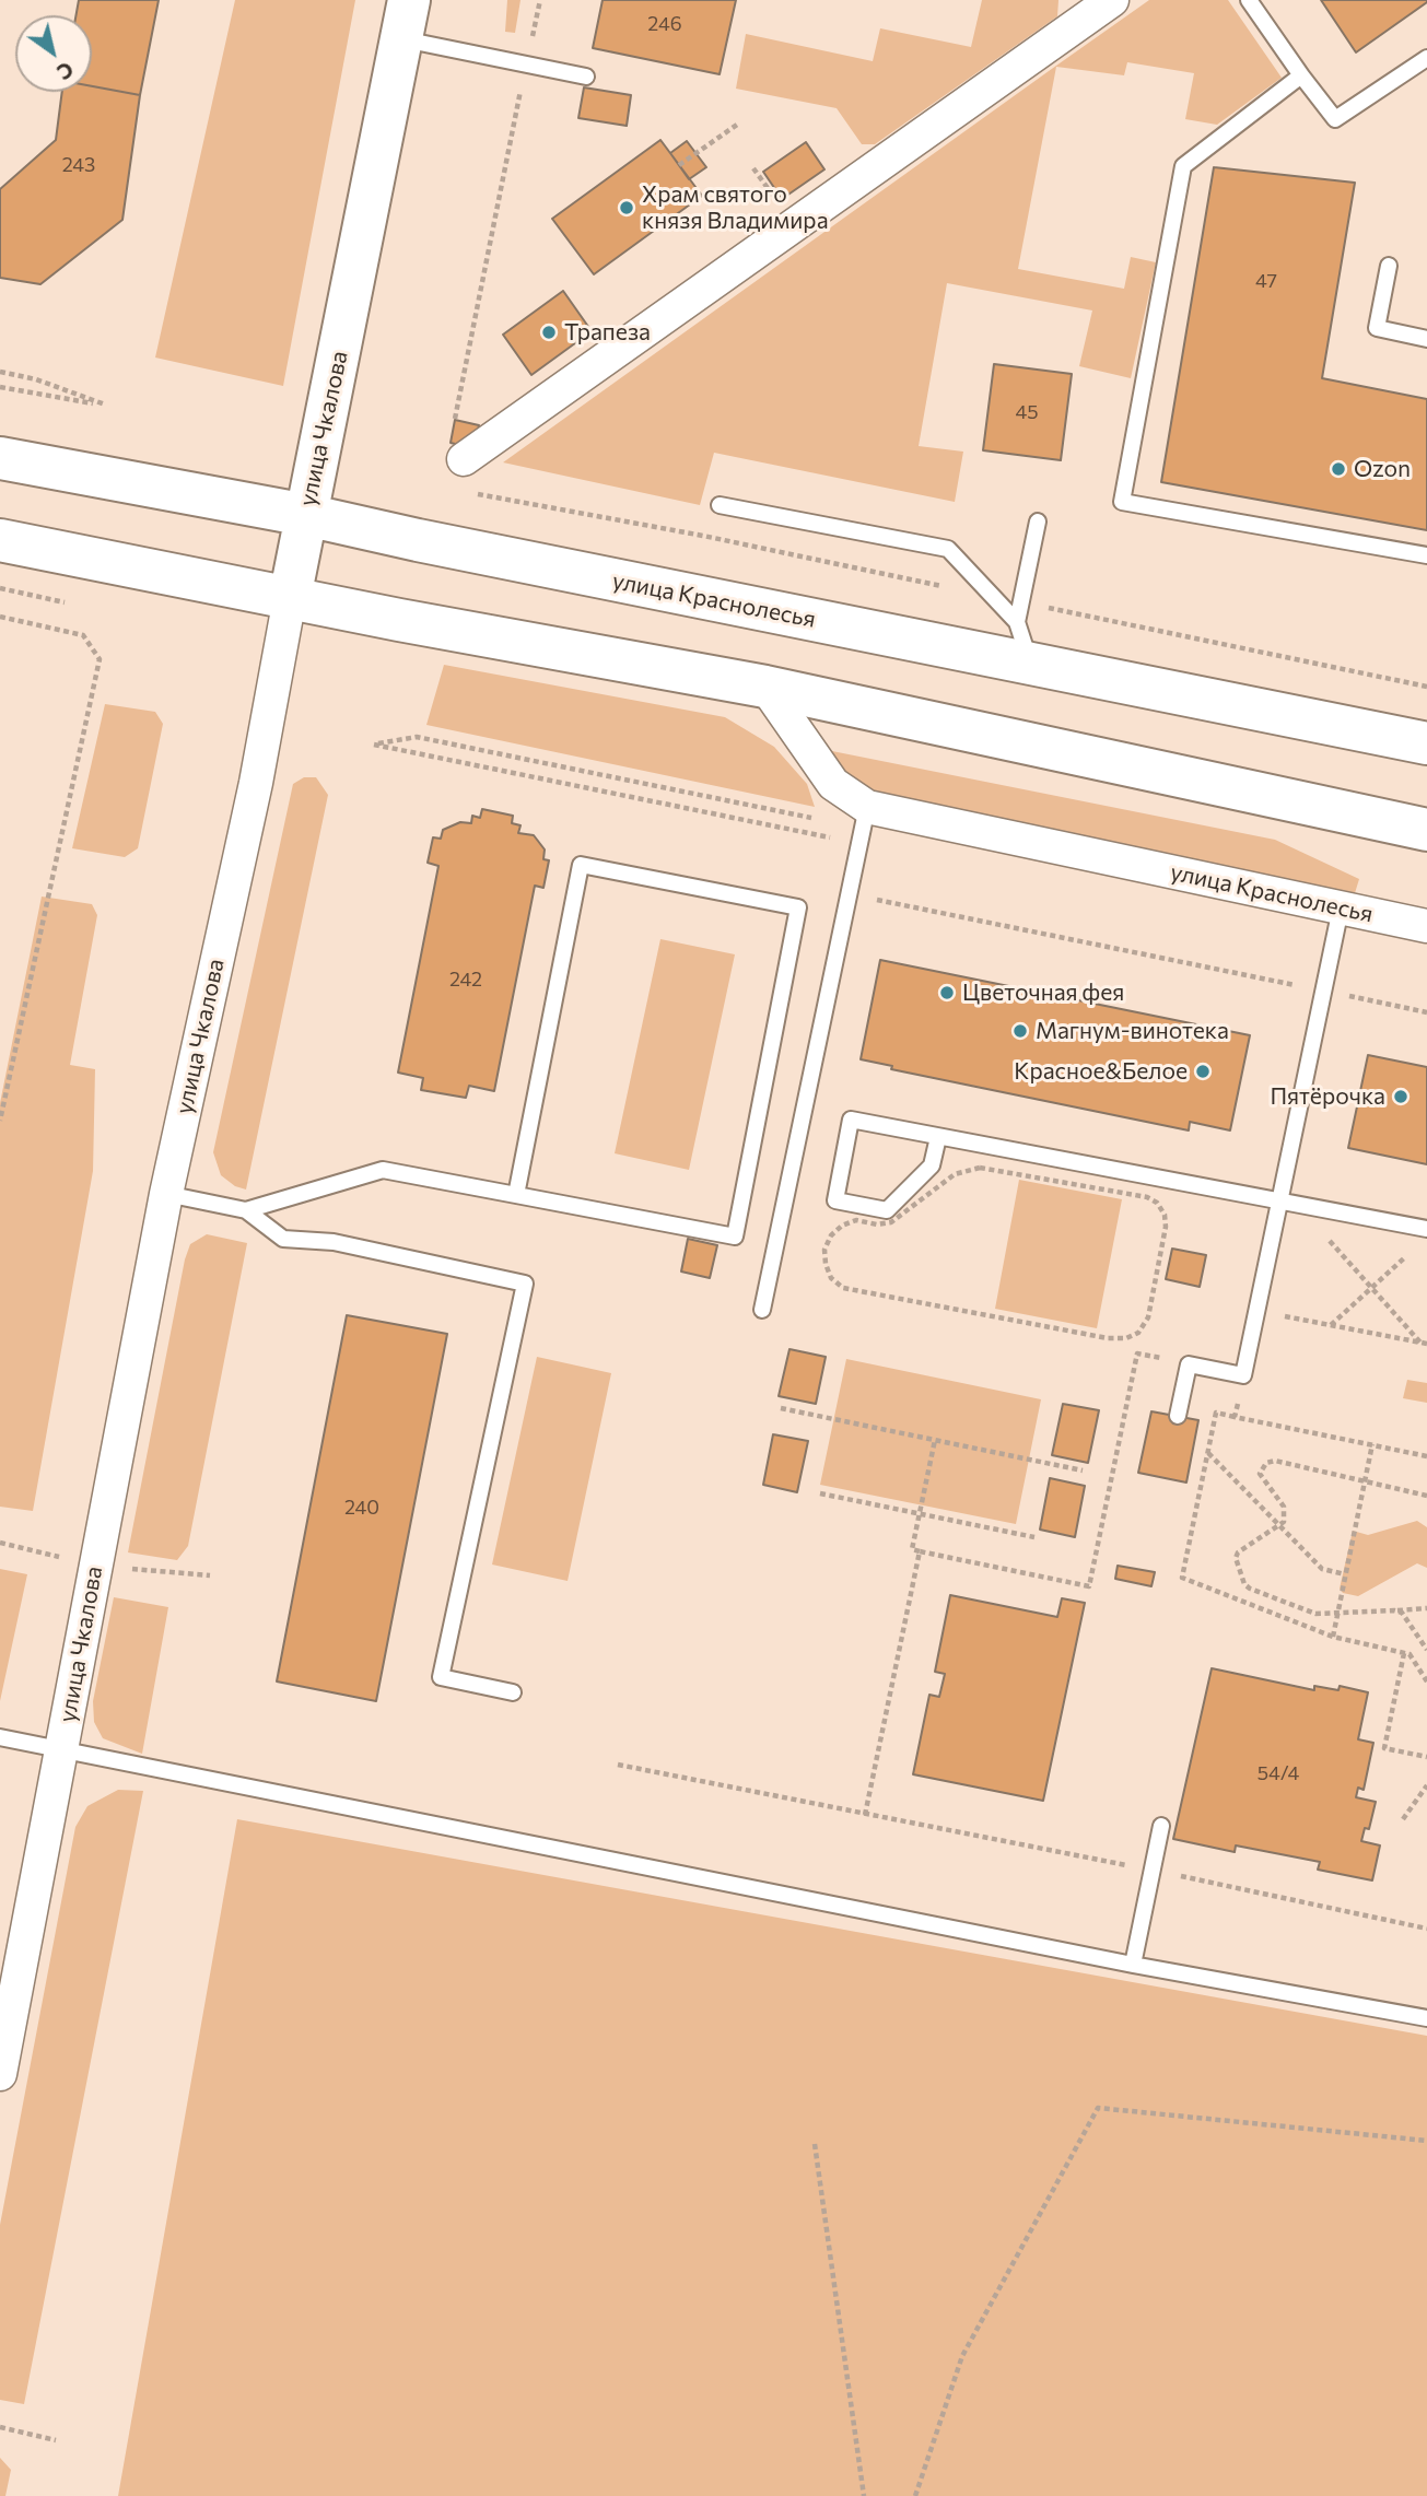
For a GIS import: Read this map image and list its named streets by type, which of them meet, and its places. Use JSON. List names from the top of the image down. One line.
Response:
{"streets":{"street":["улица Чкалова","улица Краснолесья"]},"crossings":[["улица Чкалова","улица Краснолесья"]],"places":["Храм святого князя Владимира","Трапеза","Ozon","Цветочная фея","Магнум-винотека","Красное&Белое","Пятёрочка"],"house_numbers":["246","243","47","45","242","240","54/4"],"north":"bottom right"}
